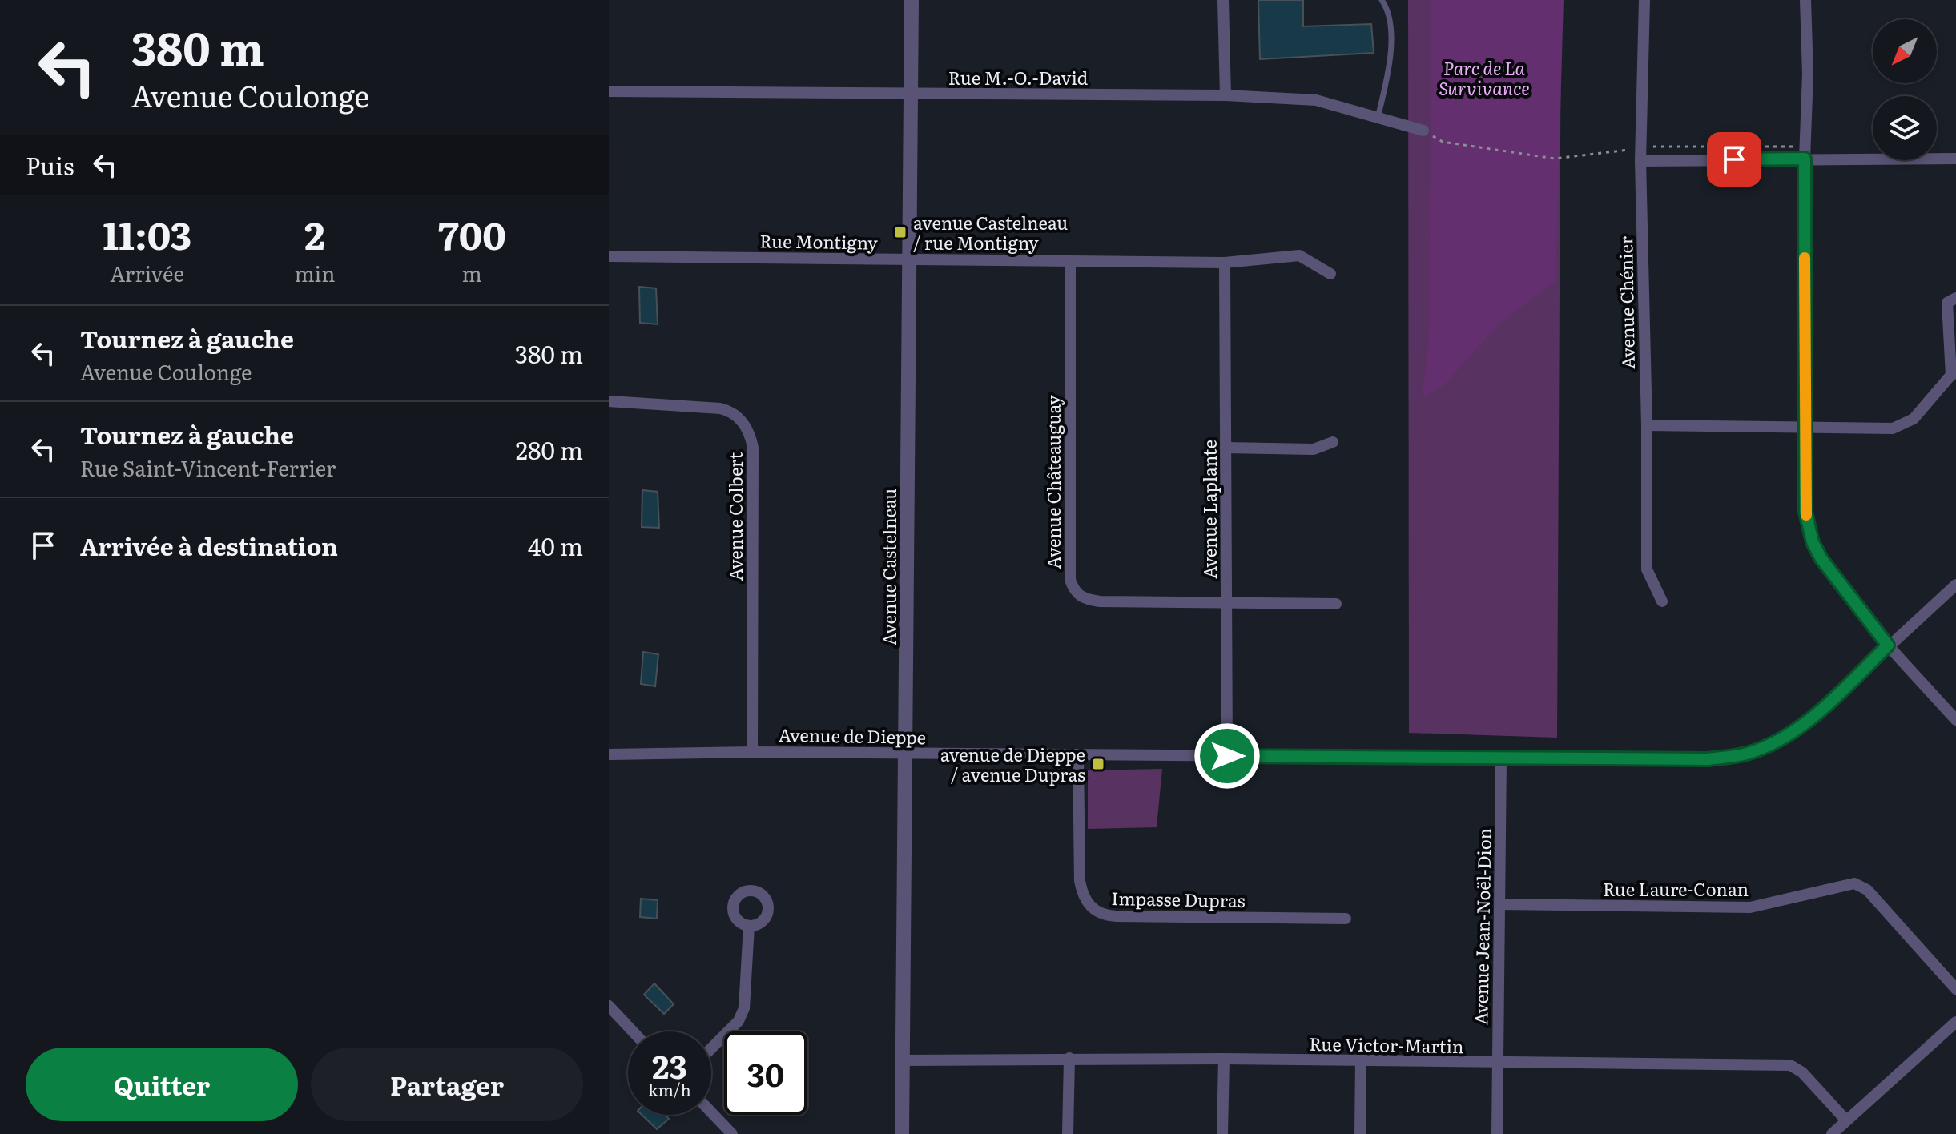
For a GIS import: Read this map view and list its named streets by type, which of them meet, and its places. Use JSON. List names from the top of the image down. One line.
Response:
{"streets":{"street":["Rue M.-O.-David","Rue Montigny","Avenue Chénier","Avenue Châteauguay","Avenue Laplante","Avenue Colbert","Avenue Castelneau","Avenue de Dieppe","Rue Laure-Conan","Impasse Dupras","Avenue Jean-Noël-Dion","Rue Victor-Martin"]},"crossings":[["Rue M.-O.-David","Avenue Castelneau"],["Rue Montigny","Avenue Châteauguay"],["Rue Montigny","Avenue Laplante"],["Rue Montigny","Avenue Castelneau"],["Avenue Châteauguay","Avenue Laplante"],["Avenue Laplante","Avenue de Dieppe"],["Avenue Colbert","Avenue de Dieppe"],["Avenue Castelneau","Avenue de Dieppe"],["Avenue Castelneau","Rue Victor-Martin"],["Avenue de Dieppe","Impasse Dupras"],["Avenue de Dieppe","Avenue Jean-Noël-Dion"],["Rue Laure-Conan","Avenue Jean-Noël-Dion"],["Avenue Jean-Noël-Dion","Rue Victor-Martin"]],"parks":["Parc de La Survivance"],"places":{"transit":["avenue Castelneau / rue Montigny","avenue de Dieppe / avenue Dupras"]},"north":"bottom left","page":{"turn":["380 m","Avenue Coulonge"],"then":"Puis","eta":["11:03","Arrivée","2","min","700","m"],"list":[{"name":"Tournez à gauche","note":"Avenue Coulonge","value":"380 m"},{"name":"Tournez à gauche","note":"Rue Saint-Vincent-Ferrier","value":"280 m"},{"name":"Arrivée à destination","value":"40 m"}],"speed":"23 km/h","limit":"30","buttons":["Quitter","Partager"]}}
